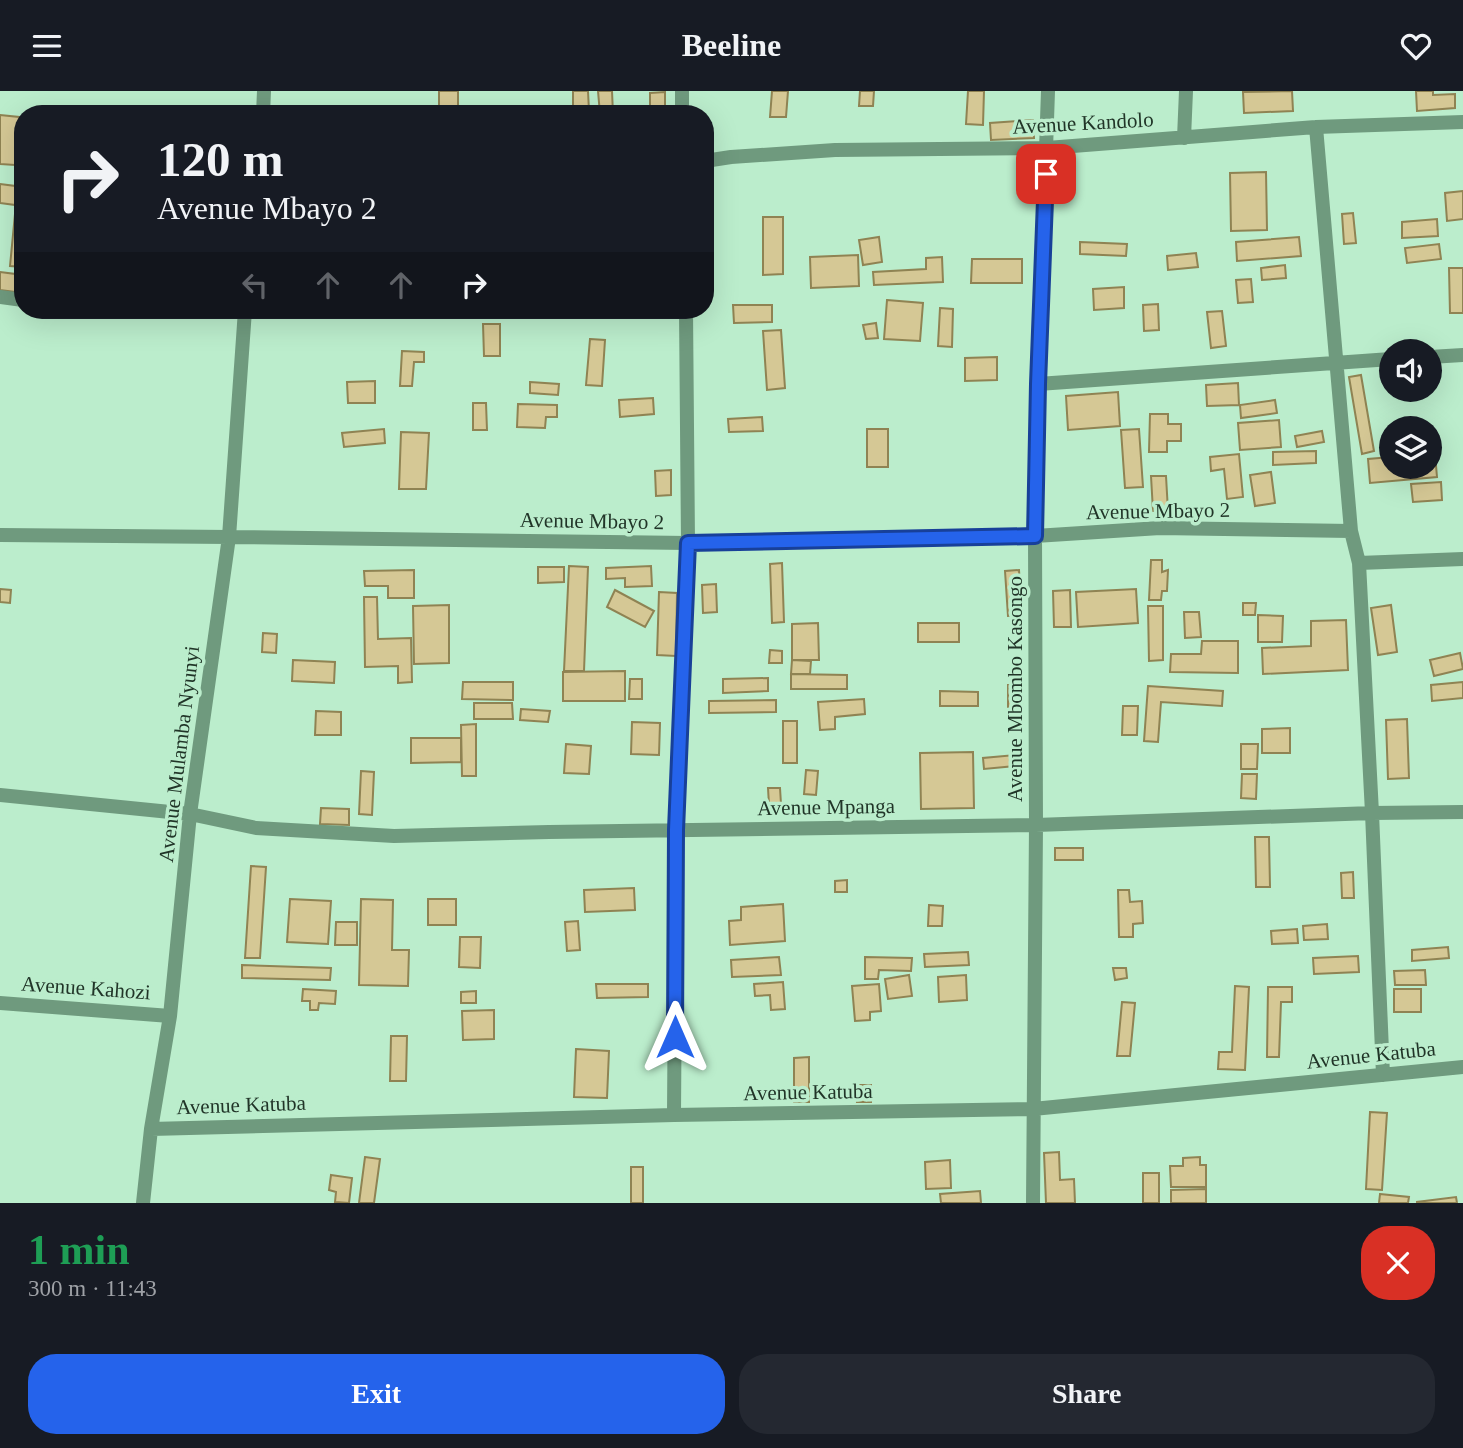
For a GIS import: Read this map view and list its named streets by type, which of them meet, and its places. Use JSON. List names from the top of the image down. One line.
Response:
{"streets":{"street":["Avenue Kandolo","Avenue Mbayo 2","Avenue Mbombo Kasongo","Avenue Mulamba Nyunyi","Avenue Mpanga","Avenue Kahozi","Avenue Katuba"]},"crossings":[["Avenue Kandolo","Avenue Mbombo Kasongo"],["Avenue Mbayo 2","Avenue Mbombo Kasongo"],["Avenue Mbayo 2","Avenue Mulamba Nyunyi"],["Avenue Mbombo Kasongo","Avenue Mpanga"],["Avenue Mbombo Kasongo","Avenue Katuba"],["Avenue Mulamba Nyunyi","Avenue Mpanga"],["Avenue Mulamba Nyunyi","Avenue Kahozi"],["Avenue Mulamba Nyunyi","Avenue Katuba"]],"page":{"header":"Beeline","turn":["120 m","Avenue Mbayo 2"],"heading":["1 min","300 m · 11:43"],"buttons":["Exit","Share"]}}
